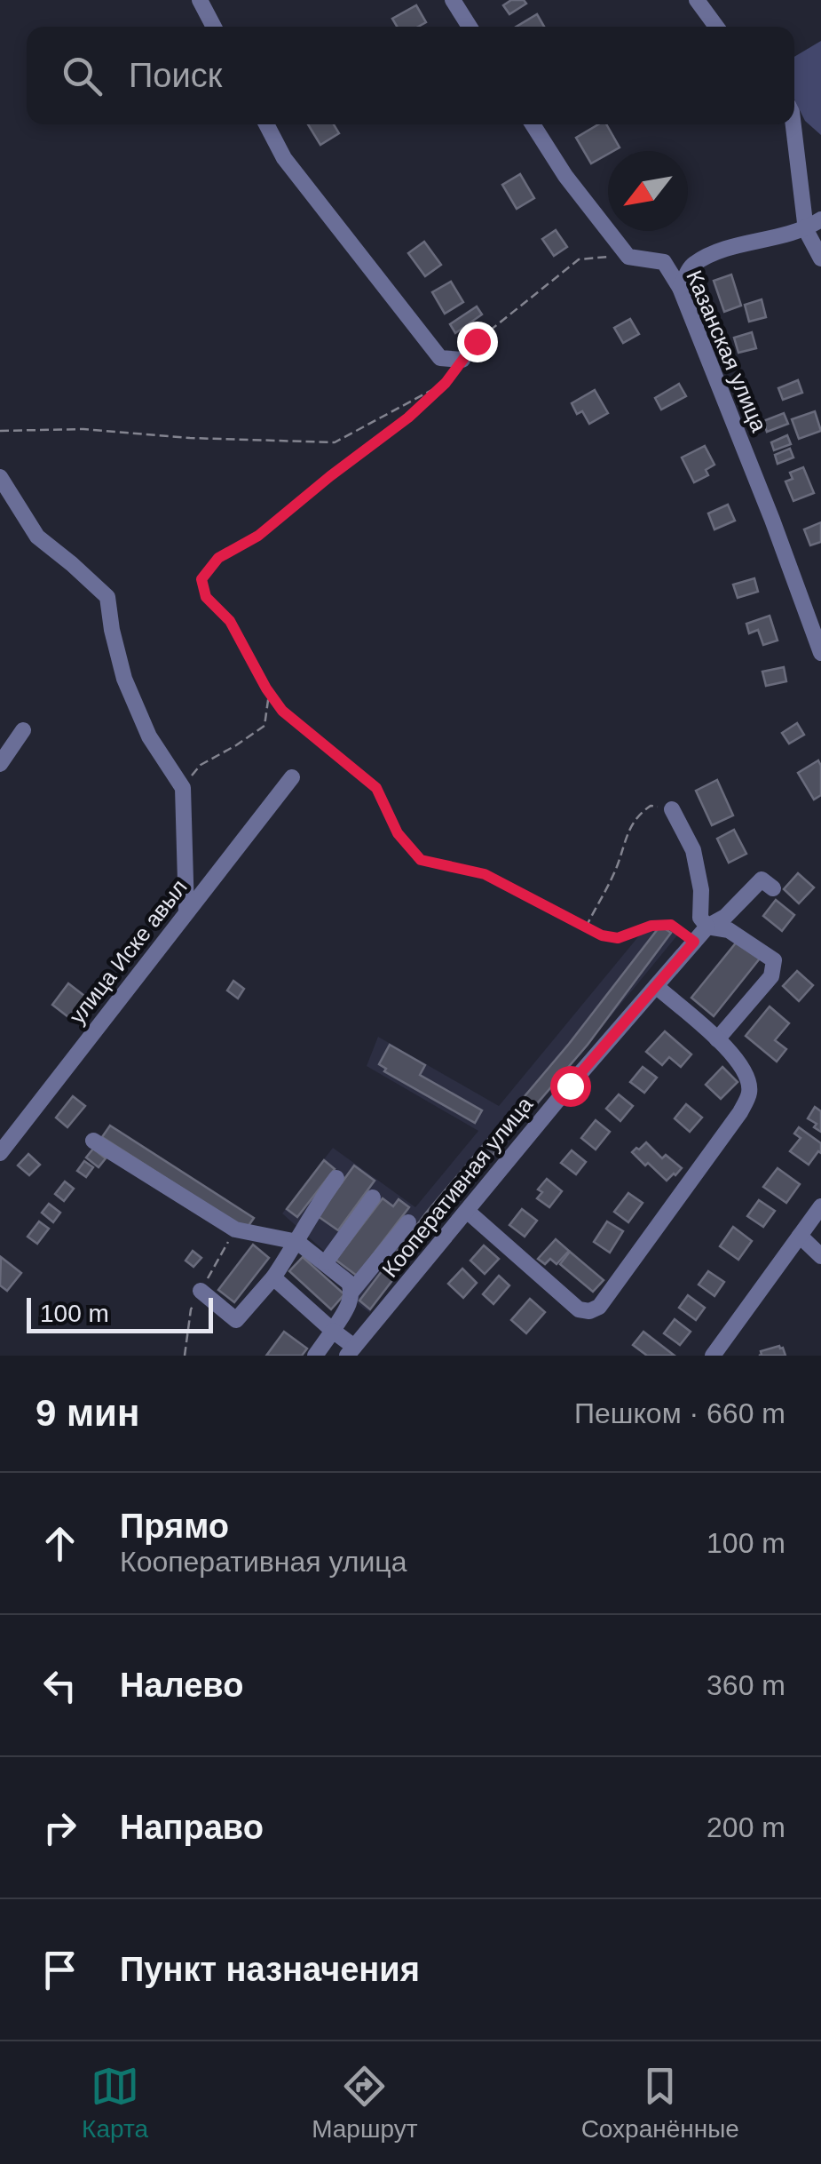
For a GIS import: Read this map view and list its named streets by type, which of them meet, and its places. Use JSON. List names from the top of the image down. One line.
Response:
{"streets":{"street":["Казанская улица","улица Иске авыл","Кооперативная улица"]},"scale_bar":"100 m","north":"bottom left","page":{"search":"Поиск","scale":"100 m","heading":["9 мин","Пешком · 660 m"],"list":[["Прямо","Кооперативная улица","100 m"],["Налево","360 m"],["Направо","200 m"],"Пункт назначения"],"nav":["Карта","Маршрут","Сохранённые"]}}
